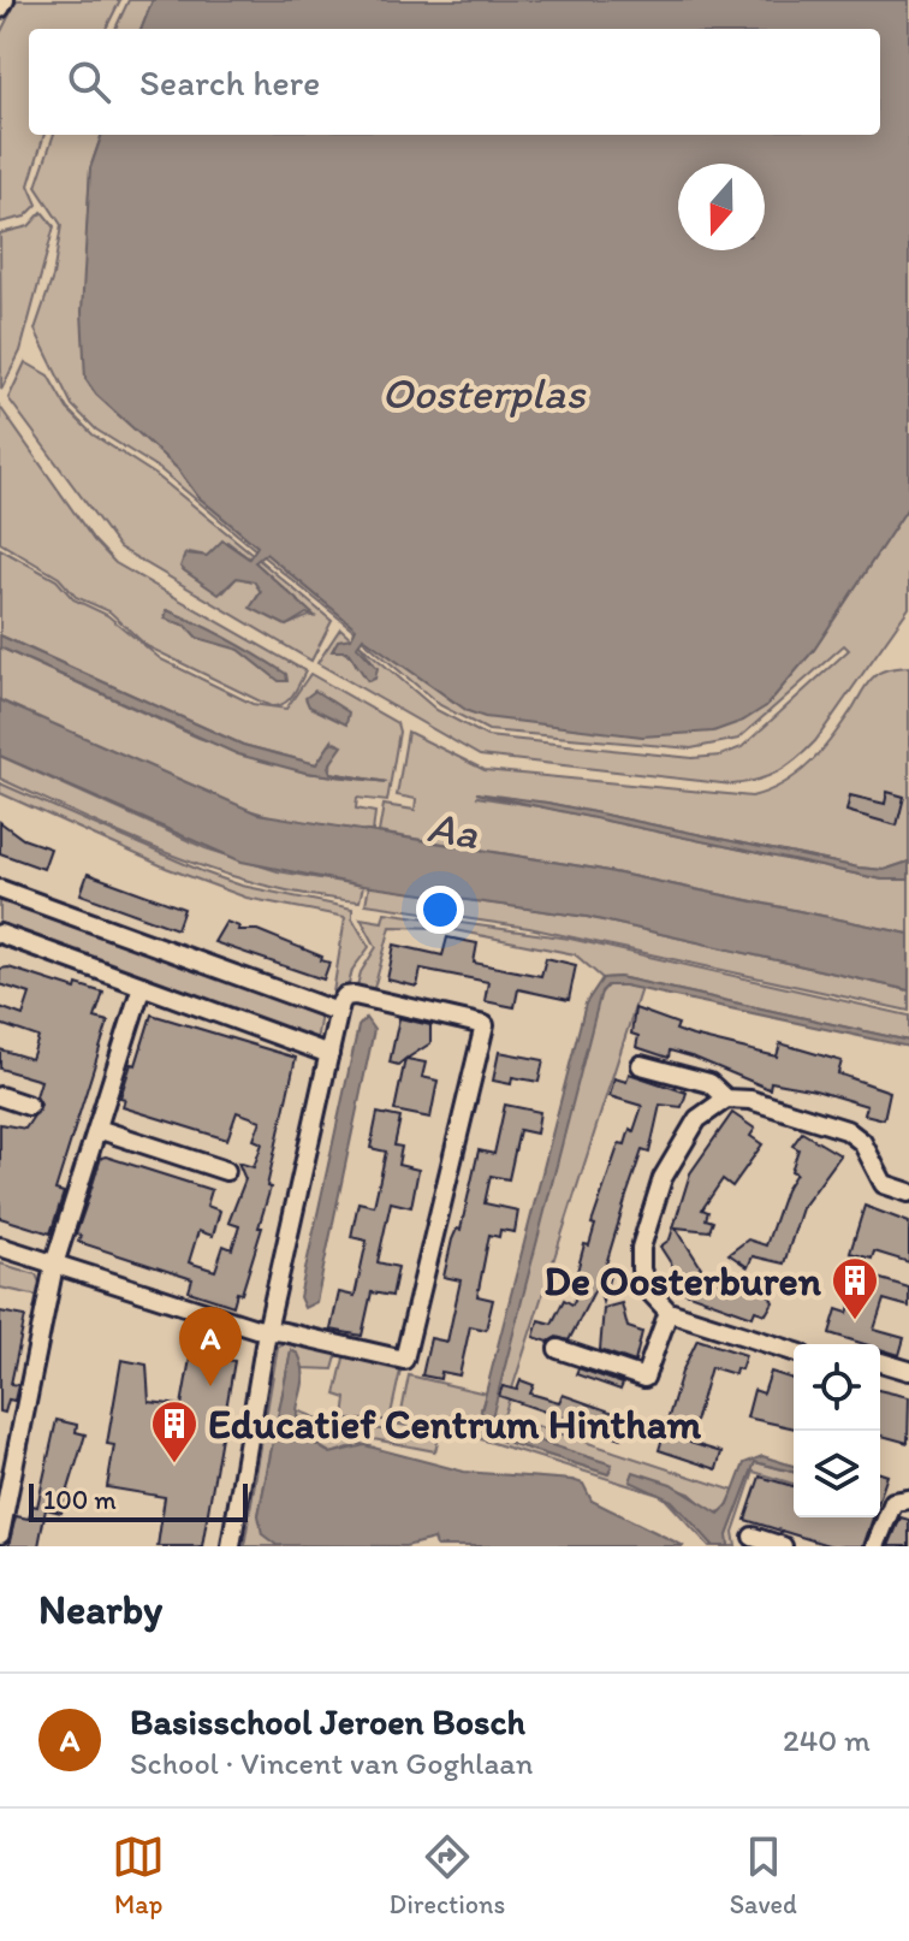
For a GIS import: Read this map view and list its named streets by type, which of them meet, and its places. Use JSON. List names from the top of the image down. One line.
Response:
{"water":["Oosterplas","Aa"],"places":{"building":["De Oosterburen","Educatief Centrum Hintham"]},"scale_bar":"100 m","north":"bottom","page":{"search":"Search here","pins":"A","scale":"100 m","heading":"Nearby","list":[{"mark":"A","name":"Basisschool Jeroen Bosch","note":"School · Vincent van Goghlaan","value":"240 m"}],"nav":["Map","Directions","Saved"]}}
